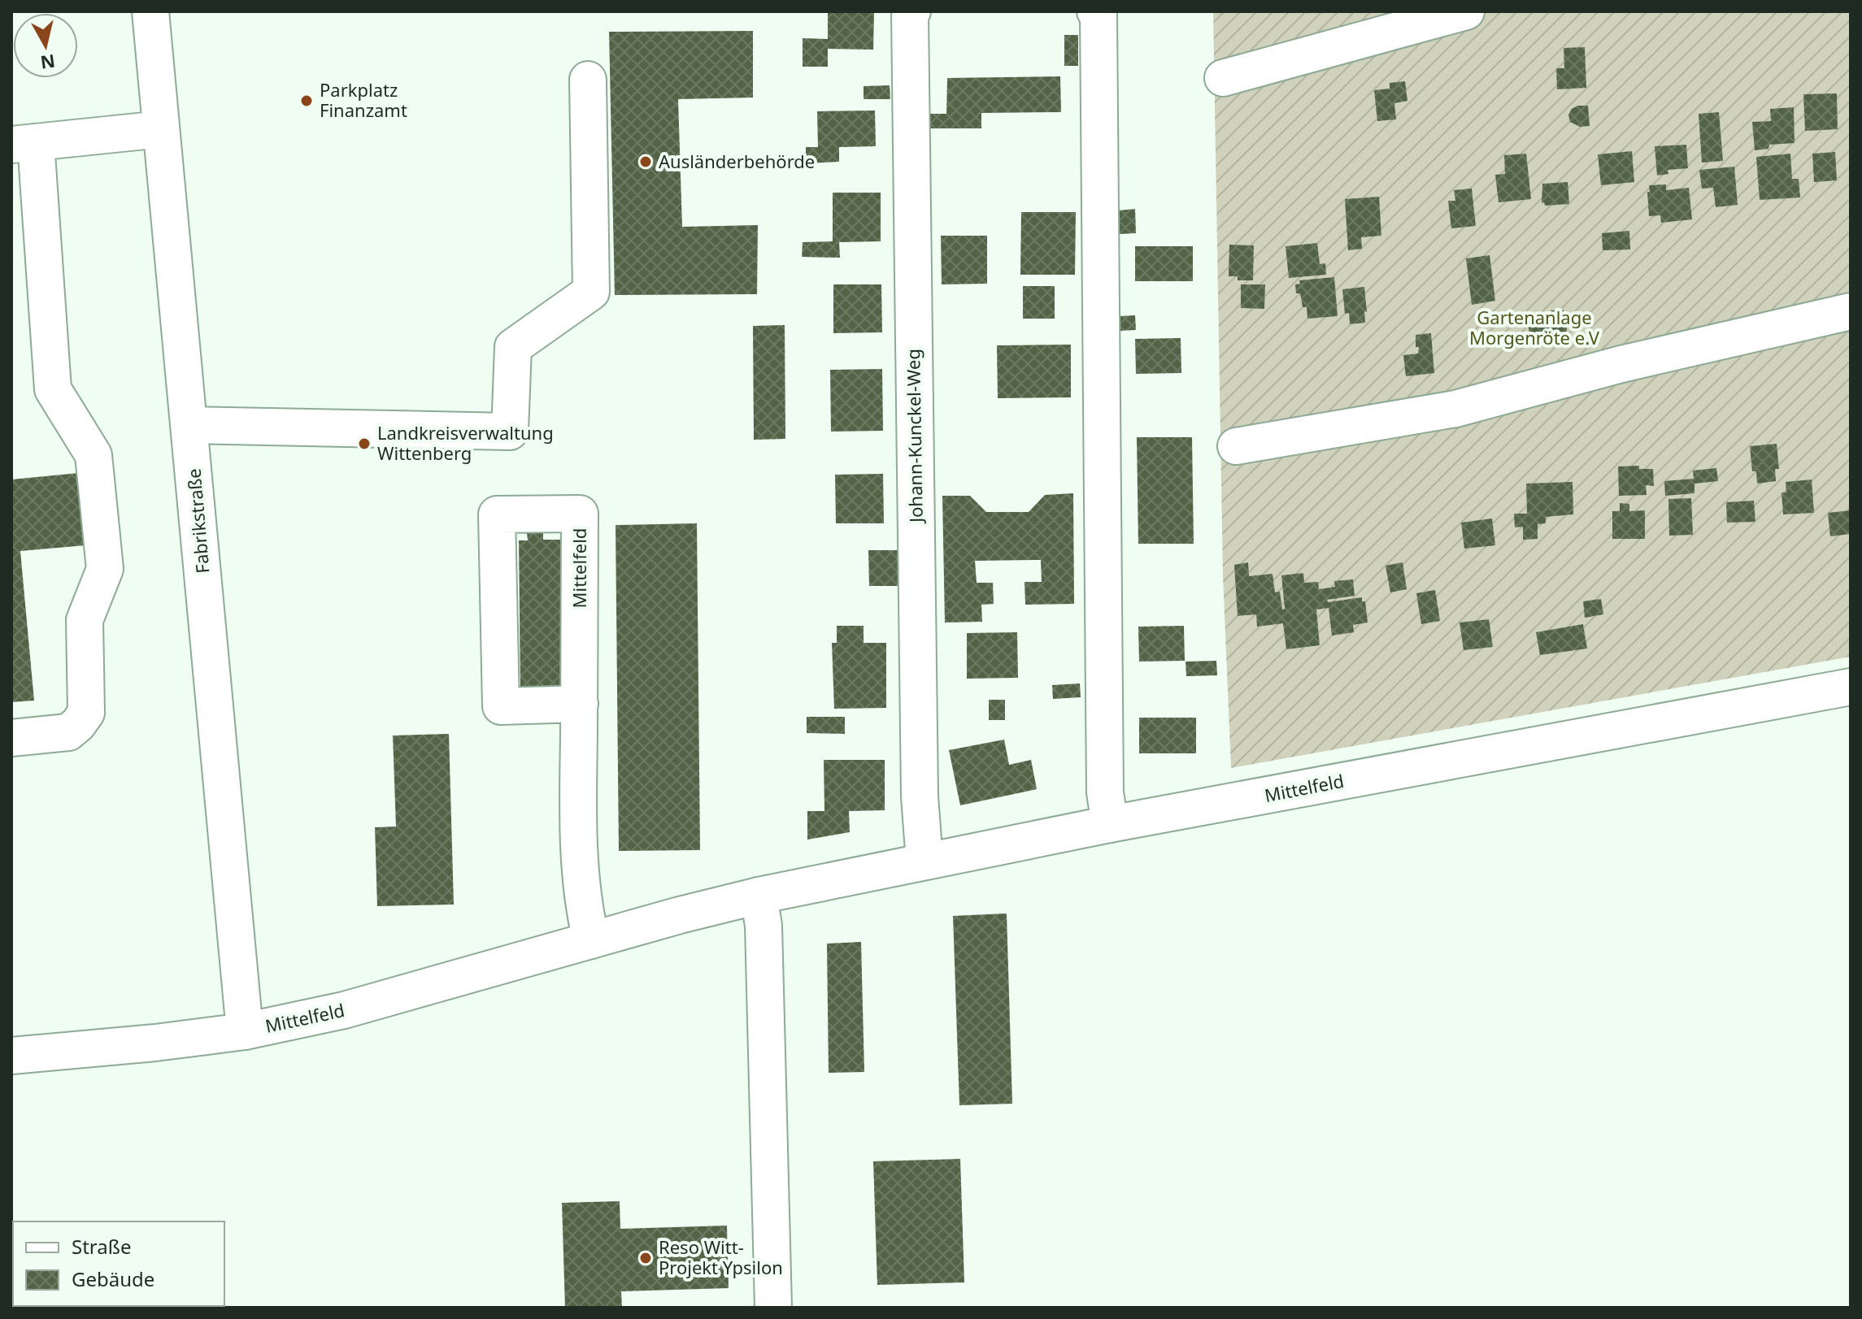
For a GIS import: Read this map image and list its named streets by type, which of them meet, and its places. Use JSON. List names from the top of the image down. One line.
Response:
{"streets":{"street":["Johann-Kunckel-Weg","Fabrikstraße","Mittelfeld"]},"crossings":[["Johann-Kunckel-Weg","Mittelfeld"],["Fabrikstraße","Mittelfeld"]],"parks":["Gartenanlage Morgenröte e.V"],"places":["Parkplatz Finanzamt","Ausländerbehörde","Landkreisverwaltung Wittenberg","Reso Witt- Projekt Ypsilon"],"legend":["Straße","Gebäude"],"north":"bottom"}
